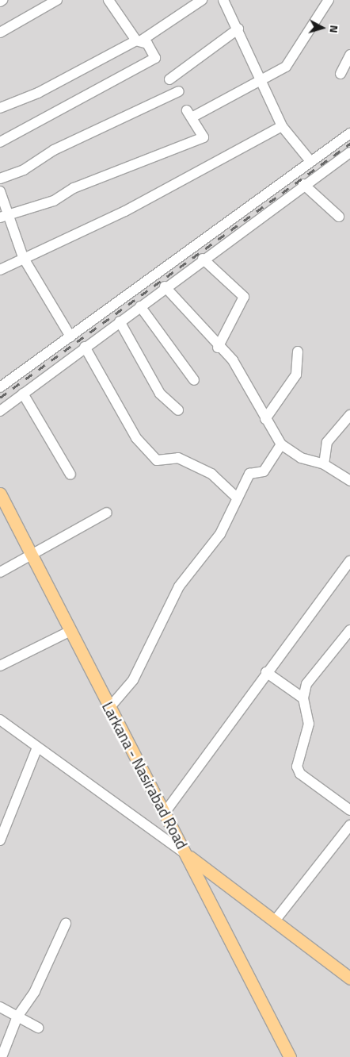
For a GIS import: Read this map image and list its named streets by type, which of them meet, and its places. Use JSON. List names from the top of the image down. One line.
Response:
{"streets":{"main road":["Larkana - Nasirabad Road"]},"north":"right"}
